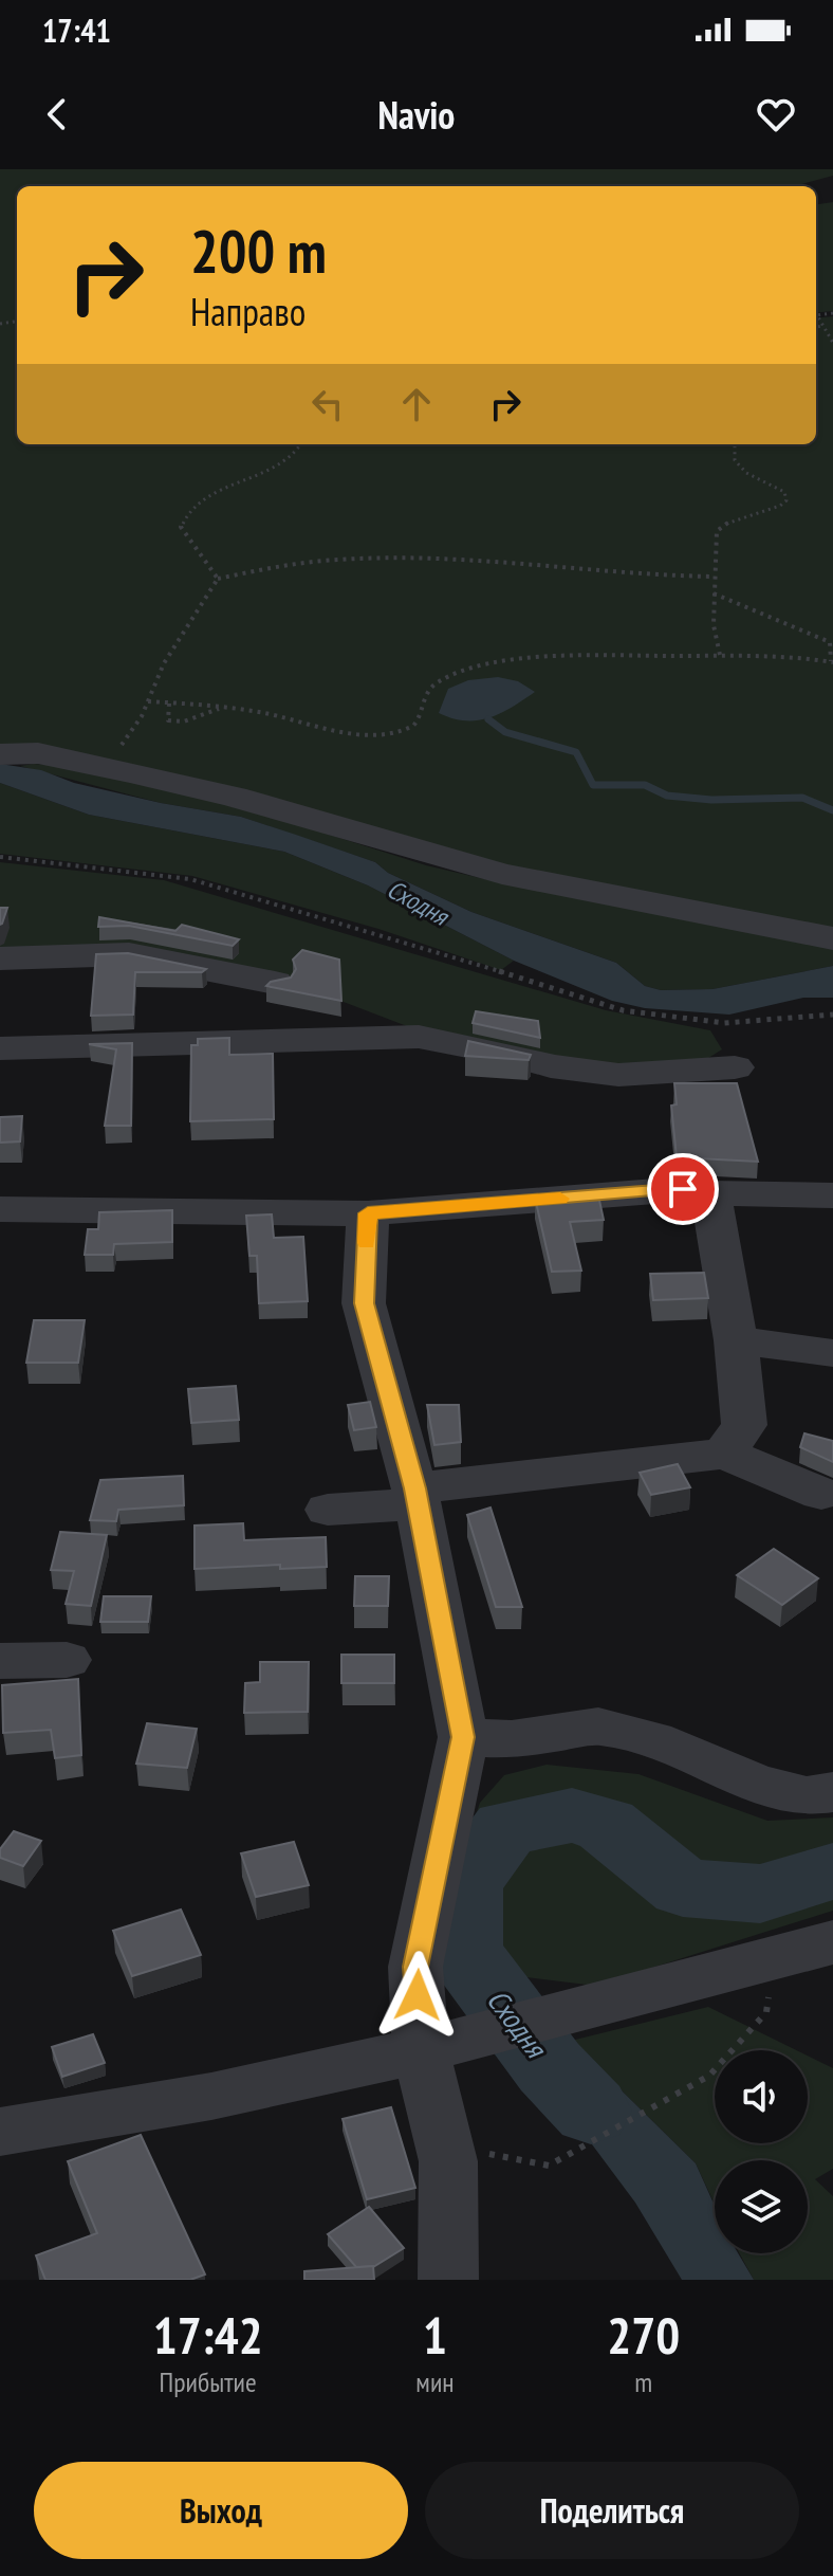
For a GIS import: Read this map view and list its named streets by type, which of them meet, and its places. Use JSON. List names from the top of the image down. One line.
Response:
{"water":["Сходня"],"page":{"status":"17:41","header":"Navio","turn":["200 m","Направо"],"eta":["17:42","Прибытие","1","мин","270","m"],"buttons":["Выход","Поделиться"]}}
